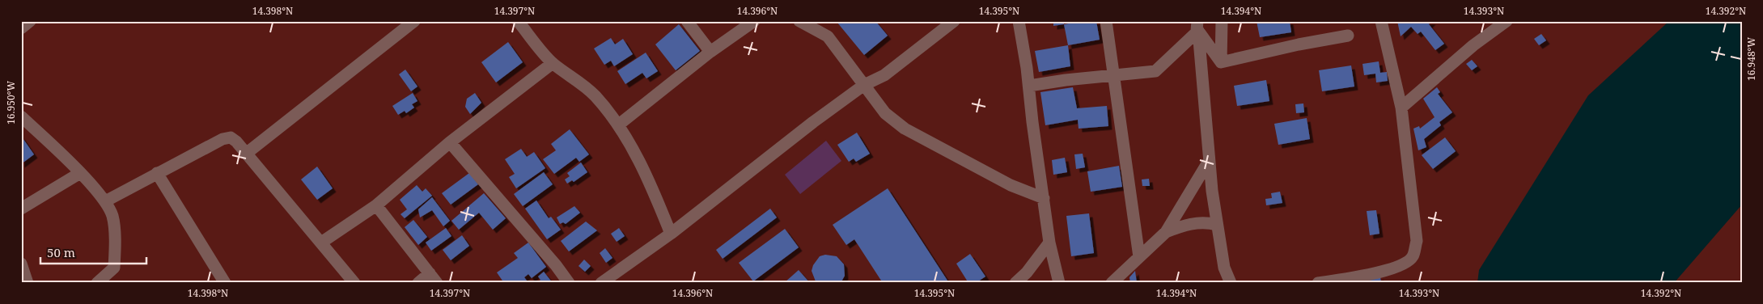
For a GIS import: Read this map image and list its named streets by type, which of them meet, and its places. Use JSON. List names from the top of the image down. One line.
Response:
{"scale_bar":"50 m","coordinates":["14.398°N","14.397°N","14.396°N","14.395°N","14.394°N","14.393°N","14.392°N","16.948°W","16.950°W"]}
